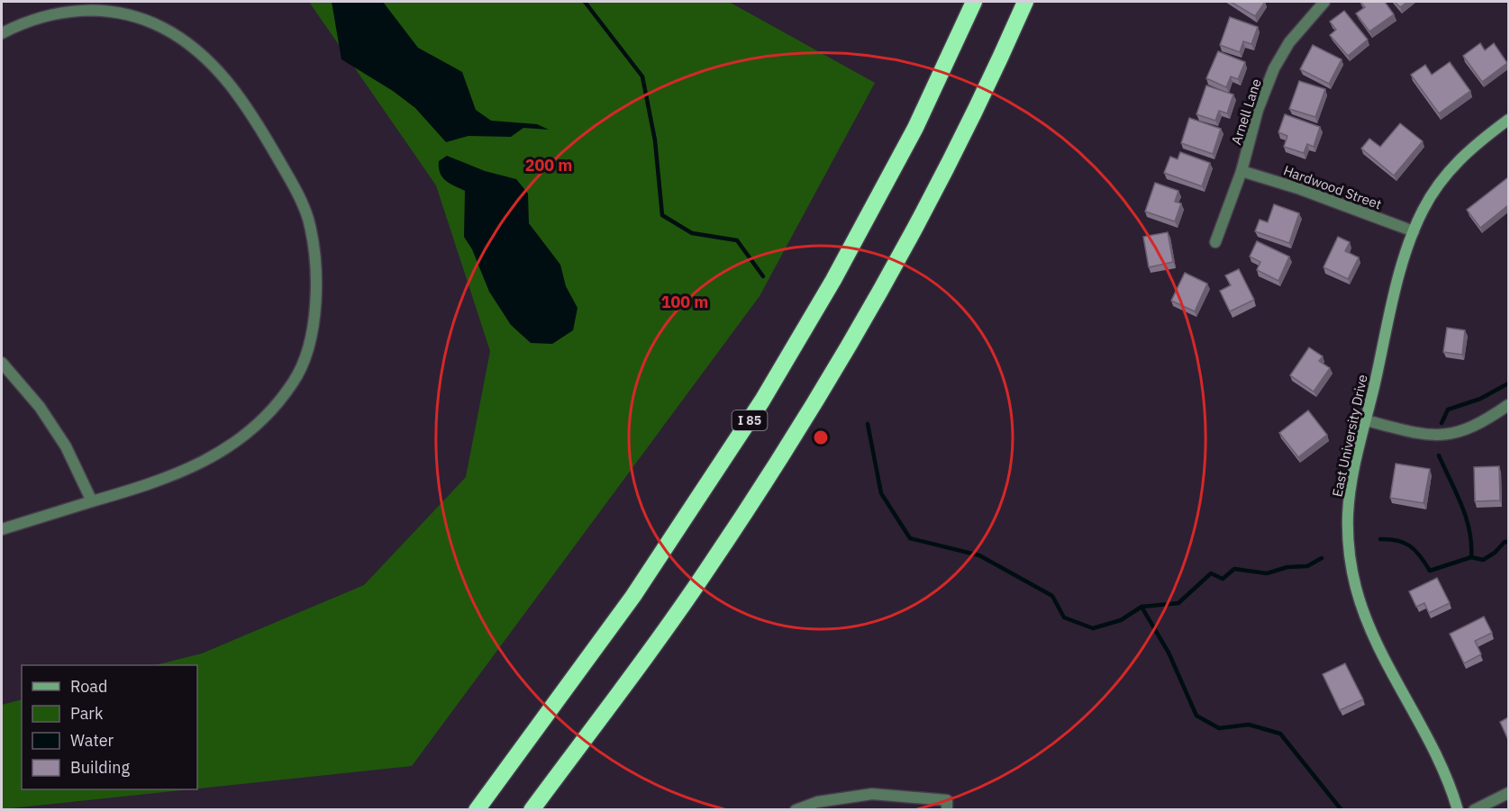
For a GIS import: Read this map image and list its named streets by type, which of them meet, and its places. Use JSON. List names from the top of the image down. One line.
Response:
{"streets":{"highway":["I 85"],"main road":["East University Drive"],"street":["Arnell Lane","Hardwood Street"]},"crossings":[["Arnell Lane","Hardwood Street"],["Hardwood Street","East University Drive"]],"legend":["Road","Park","Water","Building"],"rings":["200 m","100 m"]}
